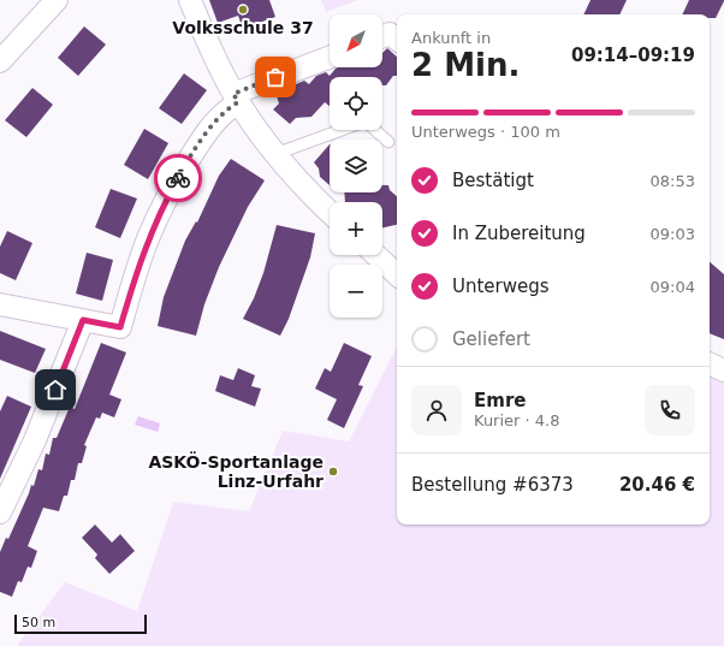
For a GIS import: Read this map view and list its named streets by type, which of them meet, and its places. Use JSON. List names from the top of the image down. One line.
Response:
{"places":["Volksschule 37","ASKÖ-Sportanlage Linz-Urfahr"],"scale_bar":"50 m","north":"bottom left","page":{"map_buttons":["+","−"],"heading":["2 Min.","Ankunft in","09:14–09:19"],"panel":["Emre","Kurier · 4.8","Bestellung #6373","20.46 €"],"bar":"Unterwegs · 100 m","list":[["Bestätigt","08:53"],["In Zubereitung","09:03"],["Unterwegs","09:04"],"Geliefert"],"scale":"50 m"}}
